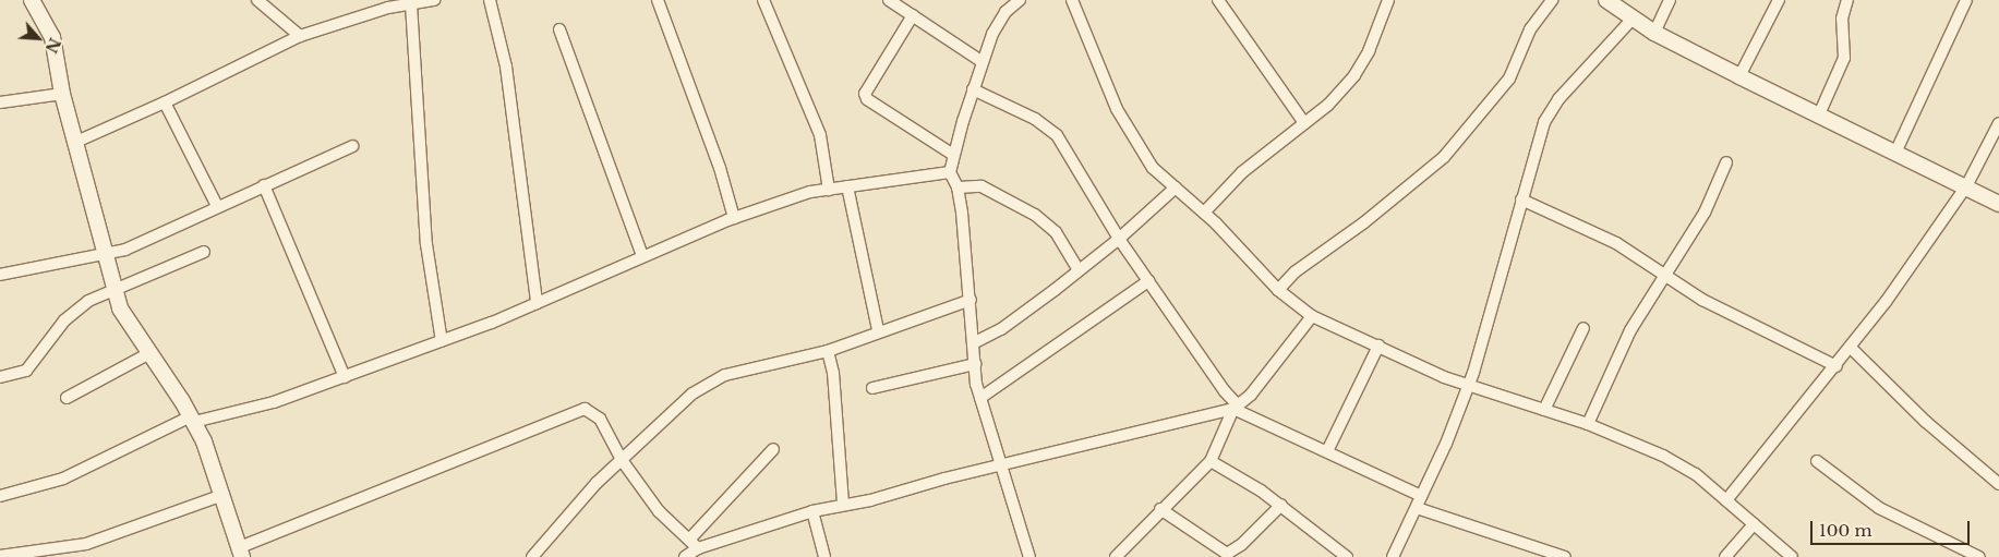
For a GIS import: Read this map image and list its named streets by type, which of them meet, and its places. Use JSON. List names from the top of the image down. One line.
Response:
{"scale_bar":"100 m","north":"bottom right"}
